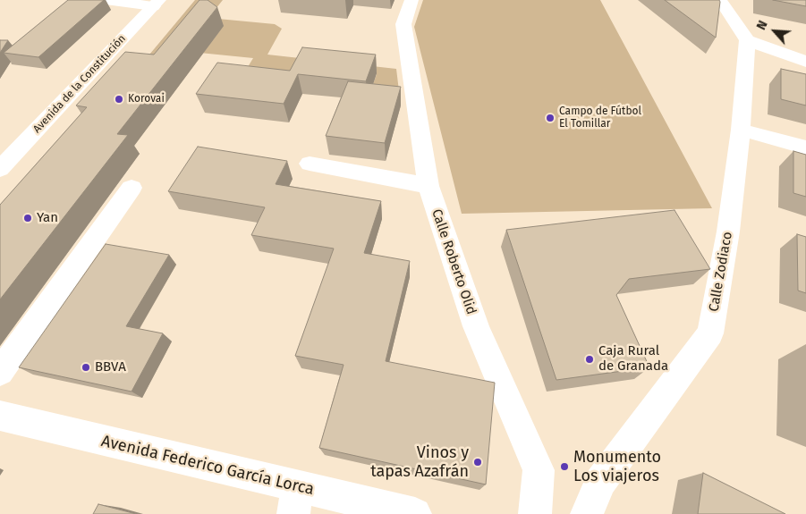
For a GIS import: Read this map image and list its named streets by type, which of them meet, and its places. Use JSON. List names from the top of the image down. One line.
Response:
{"streets":{"street":["Avenida de la Constitución","Calle Roberto Olid","Calle Zodiaco","Avenida Federico García Lorca"]},"places":["Korovai","Campo de Fútbol El Tomillar","Yan","Caja Rural de Granada","BBVA","Vinos y tapas Azafrán","Monumento Los viajeros"],"north":"top left"}
